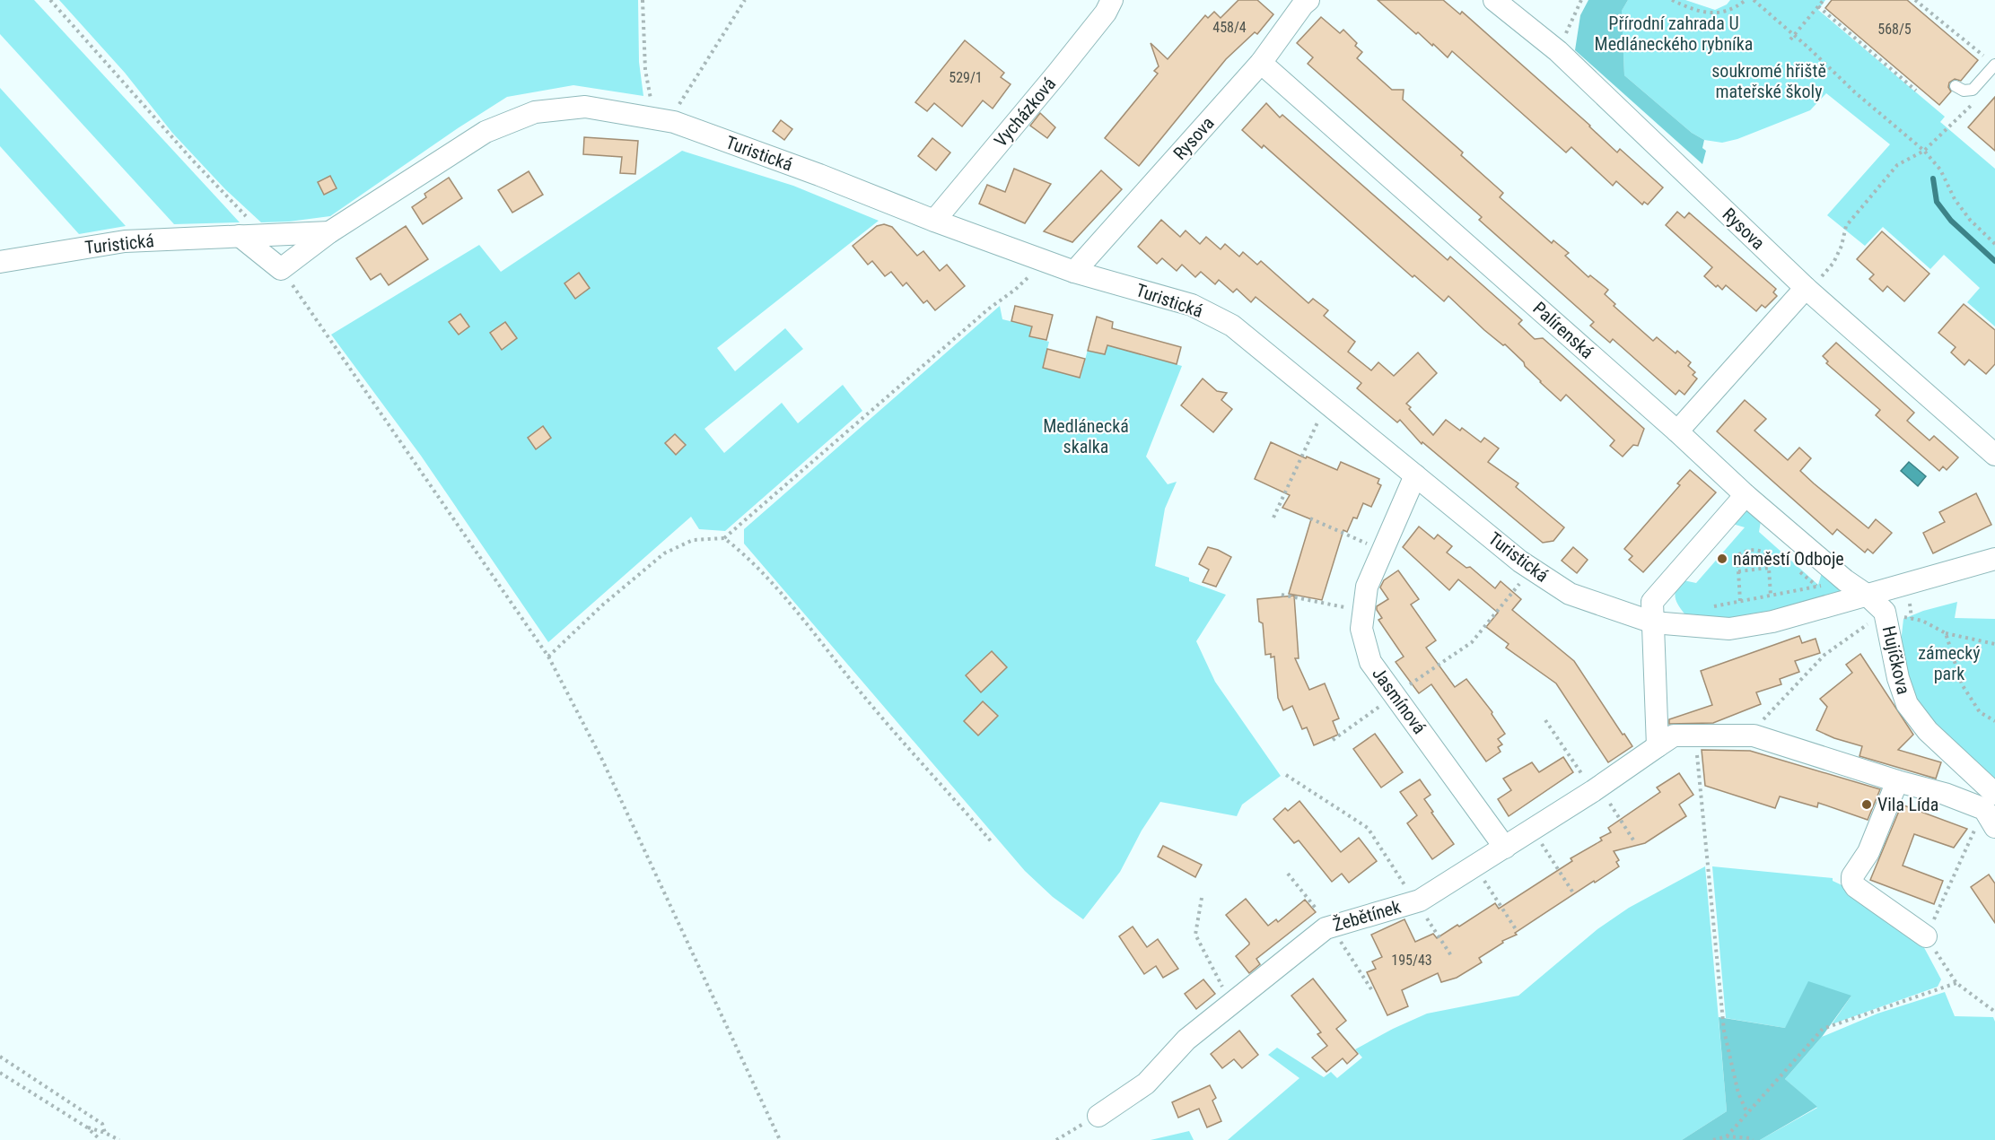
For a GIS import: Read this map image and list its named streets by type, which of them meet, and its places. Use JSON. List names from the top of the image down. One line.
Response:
{"streets":{"street":["Vycházková","Rysova","Turistická","Palírenská","Hujíčkova","Jasmínová","Žebětínek"]},"crossings":[["Vycházková","Turistická"],["Rysova","Turistická"],["Rysova","Palírenská"],["Turistická","Palírenská"],["Turistická","Hujíčkova"],["Turistická","Jasmínová"],["Palírenská","Hujíčkova"],["Jasmínová","Žebětínek"]],"parks":["Přírodní zahrada U Medláneckého rybníka","soukromé hřiště mateřské školy","Medlánecká skalka","zámecký park"],"places":["náměstí Odboje","Vila Lída"],"house_numbers":["458/4","568/5","529/1","195/43"]}
